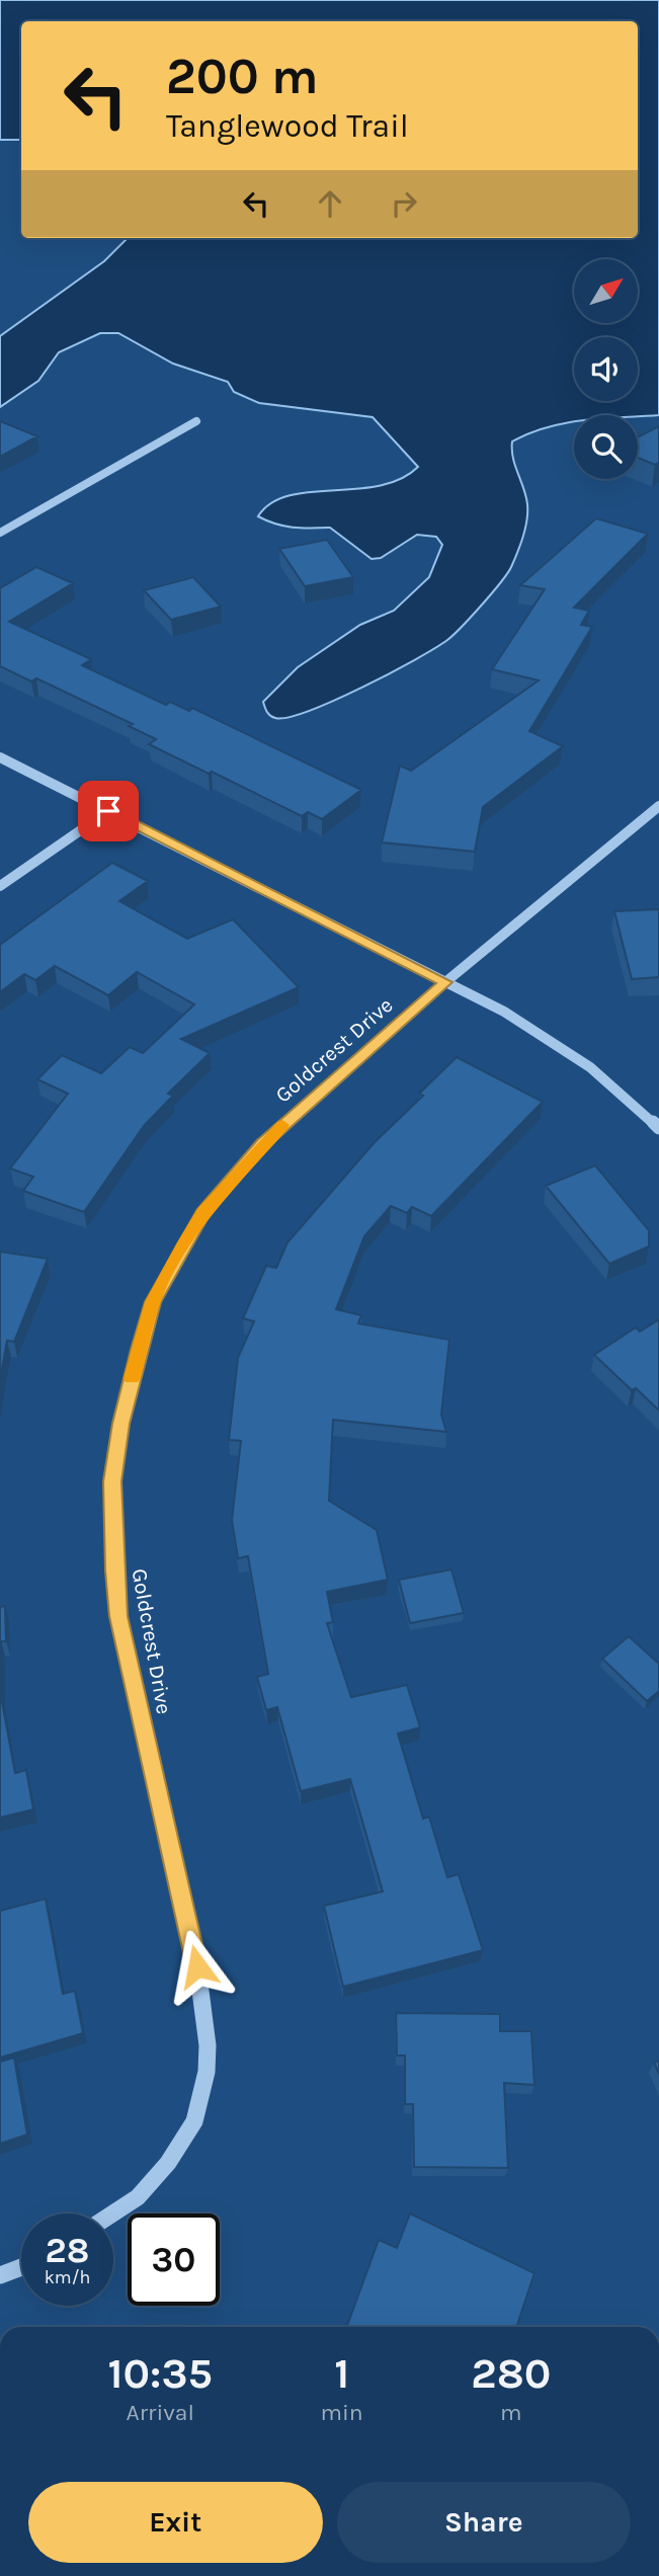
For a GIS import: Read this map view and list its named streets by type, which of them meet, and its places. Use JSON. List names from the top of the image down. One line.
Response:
{"streets":{"street":["Goldcrest Drive"]},"north":"top right","page":{"turn":["200 m","Tanglewood Trail"],"speed":"28 km/h","limit":"30","eta":["10:35","Arrival","1","min","280","m"],"buttons":["Exit","Share"]}}
